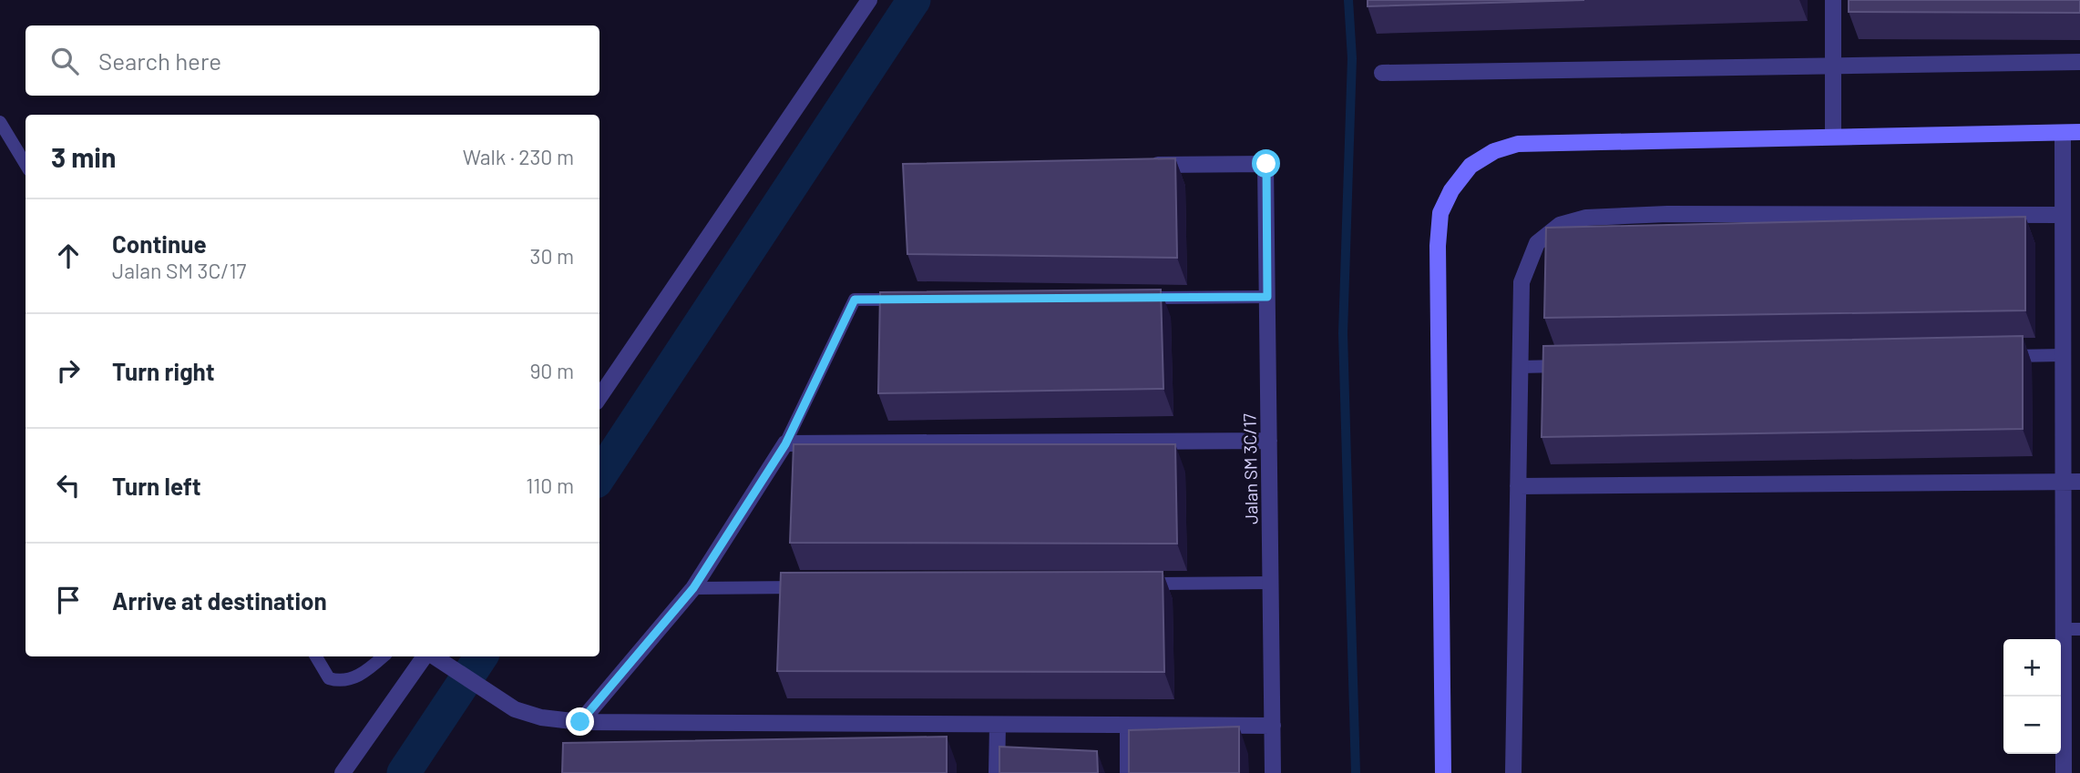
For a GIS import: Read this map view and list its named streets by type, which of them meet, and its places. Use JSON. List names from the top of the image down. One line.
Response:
{"streets":{"street":["Jalan SM 3C/17"]},"page":{"search":"Search here","heading":["3 min","Walk · 230 m"],"list":[["Continue","Jalan SM 3C/17","30 m"],["Turn right","90 m"],["Turn left","110 m"],"Arrive at destination"],"map_buttons":["+","−"]}}
